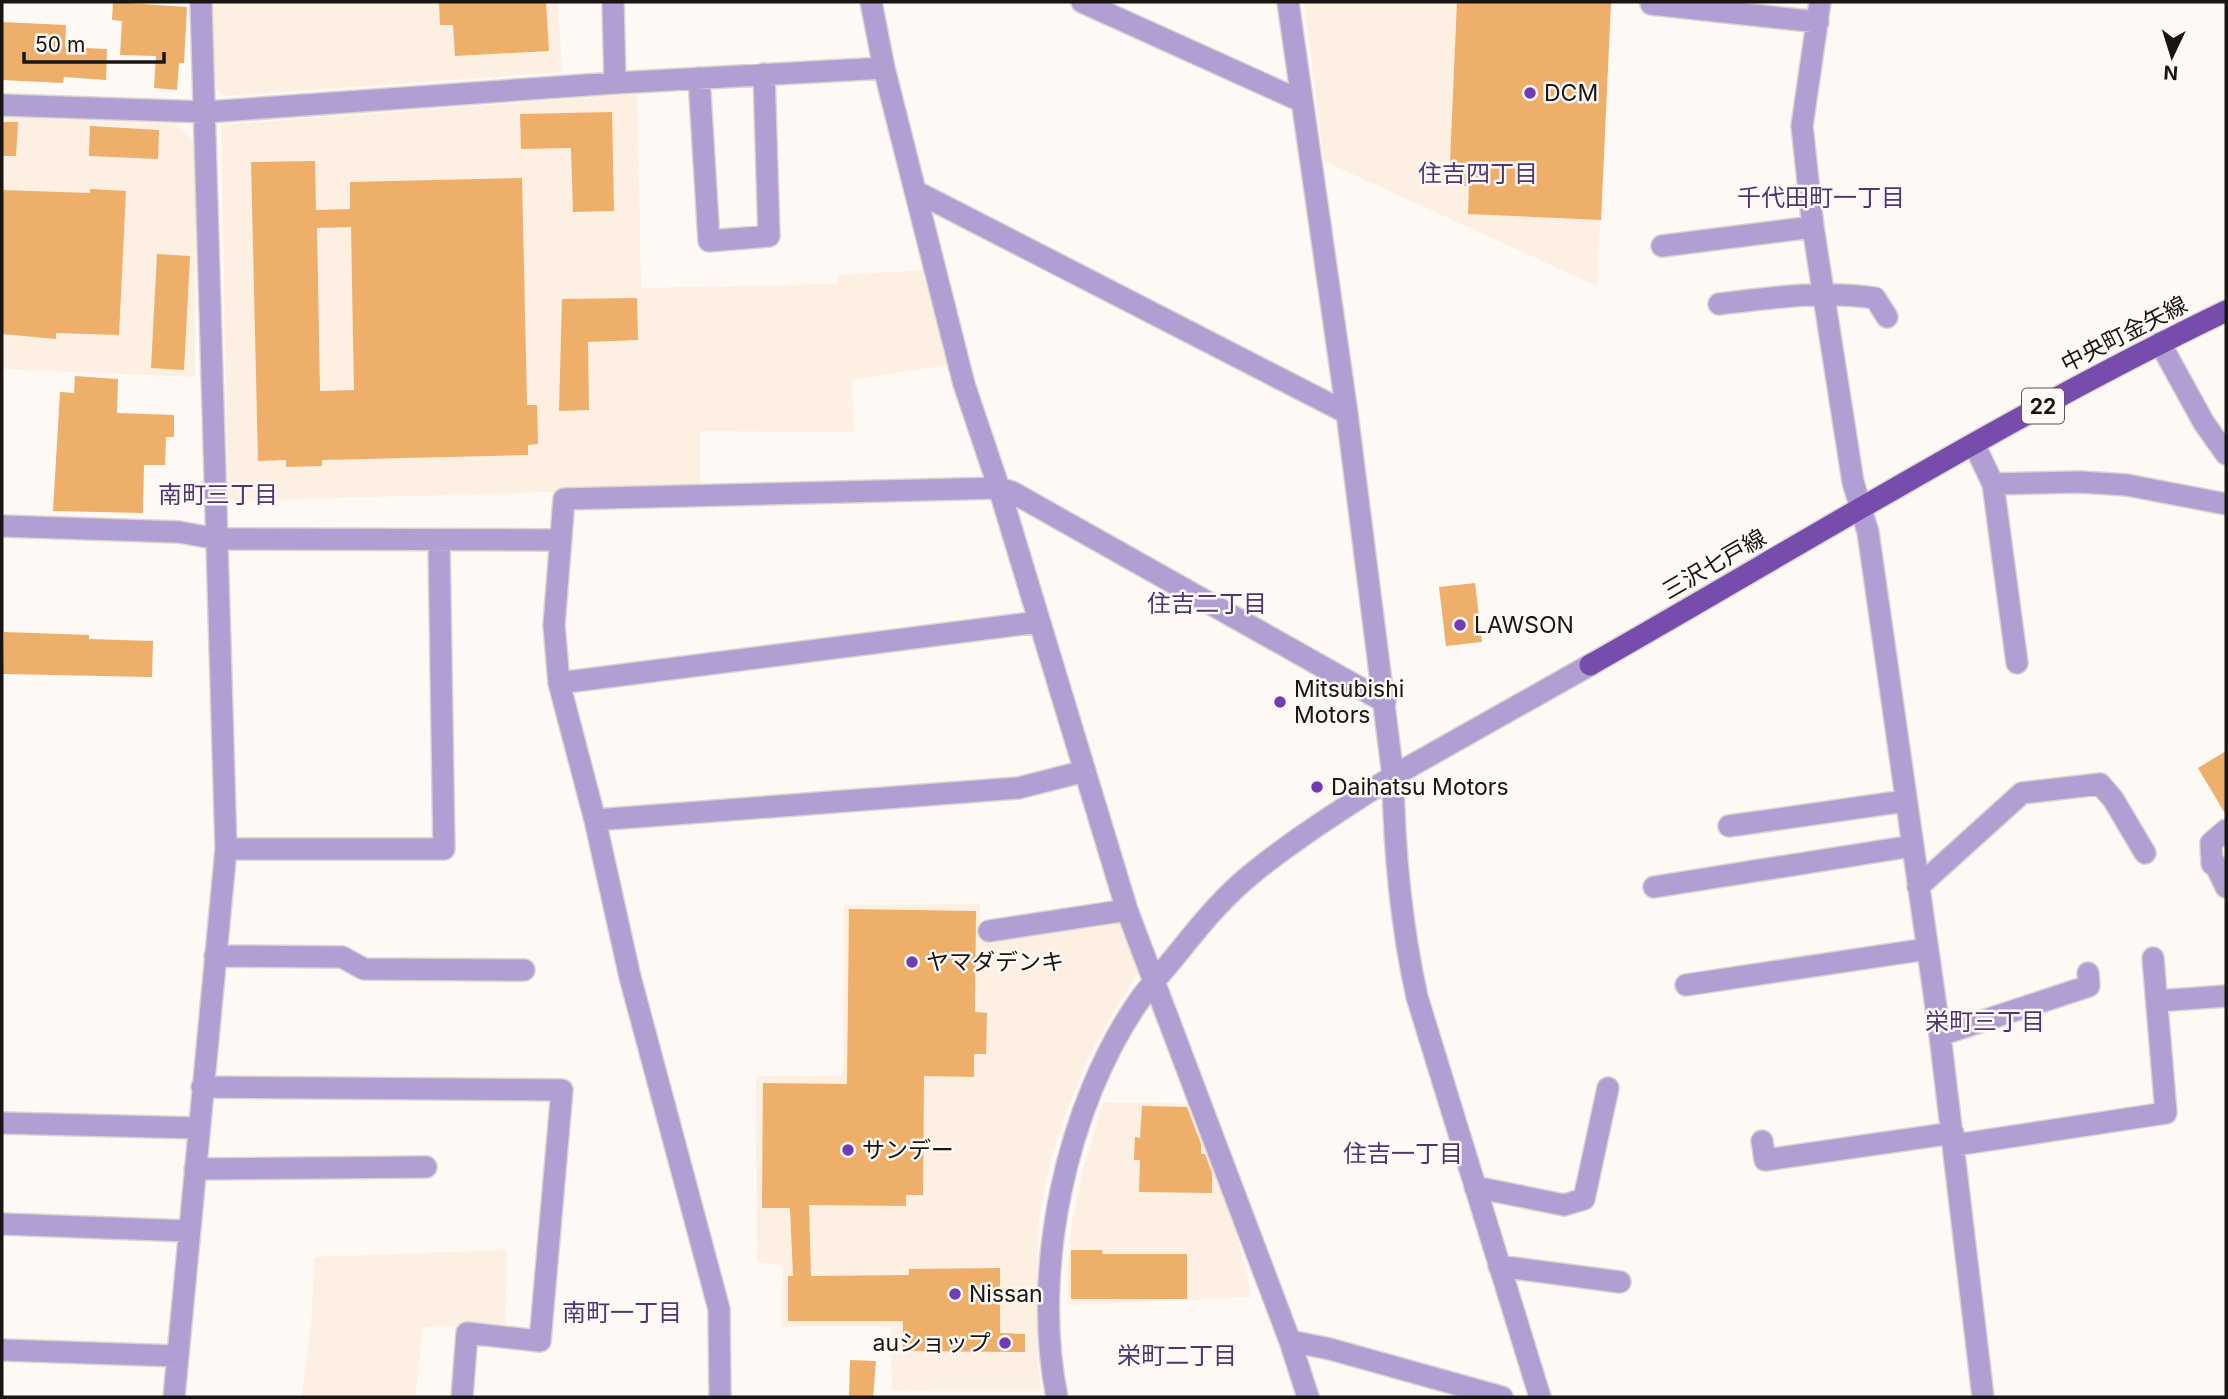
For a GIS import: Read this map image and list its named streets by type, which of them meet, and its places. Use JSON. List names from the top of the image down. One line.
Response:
{"streets":{"main road":["中央町金矢線","22","三沢七戸線"]},"crossings":[["中央町金矢線","三沢七戸線"]],"districts":["住吉四丁目","千代田町一丁目","南町三丁目","住吉二丁目","栄町三丁目","住吉一丁目","南町一丁目","栄町二丁目"],"places":["DCM","LAWSON","Mitsubishi Motors","Daihatsu Motors","ヤマダデンキ","サンデー","Nissan","auショップ"],"scale_bar":"50 m","north":"bottom"}
